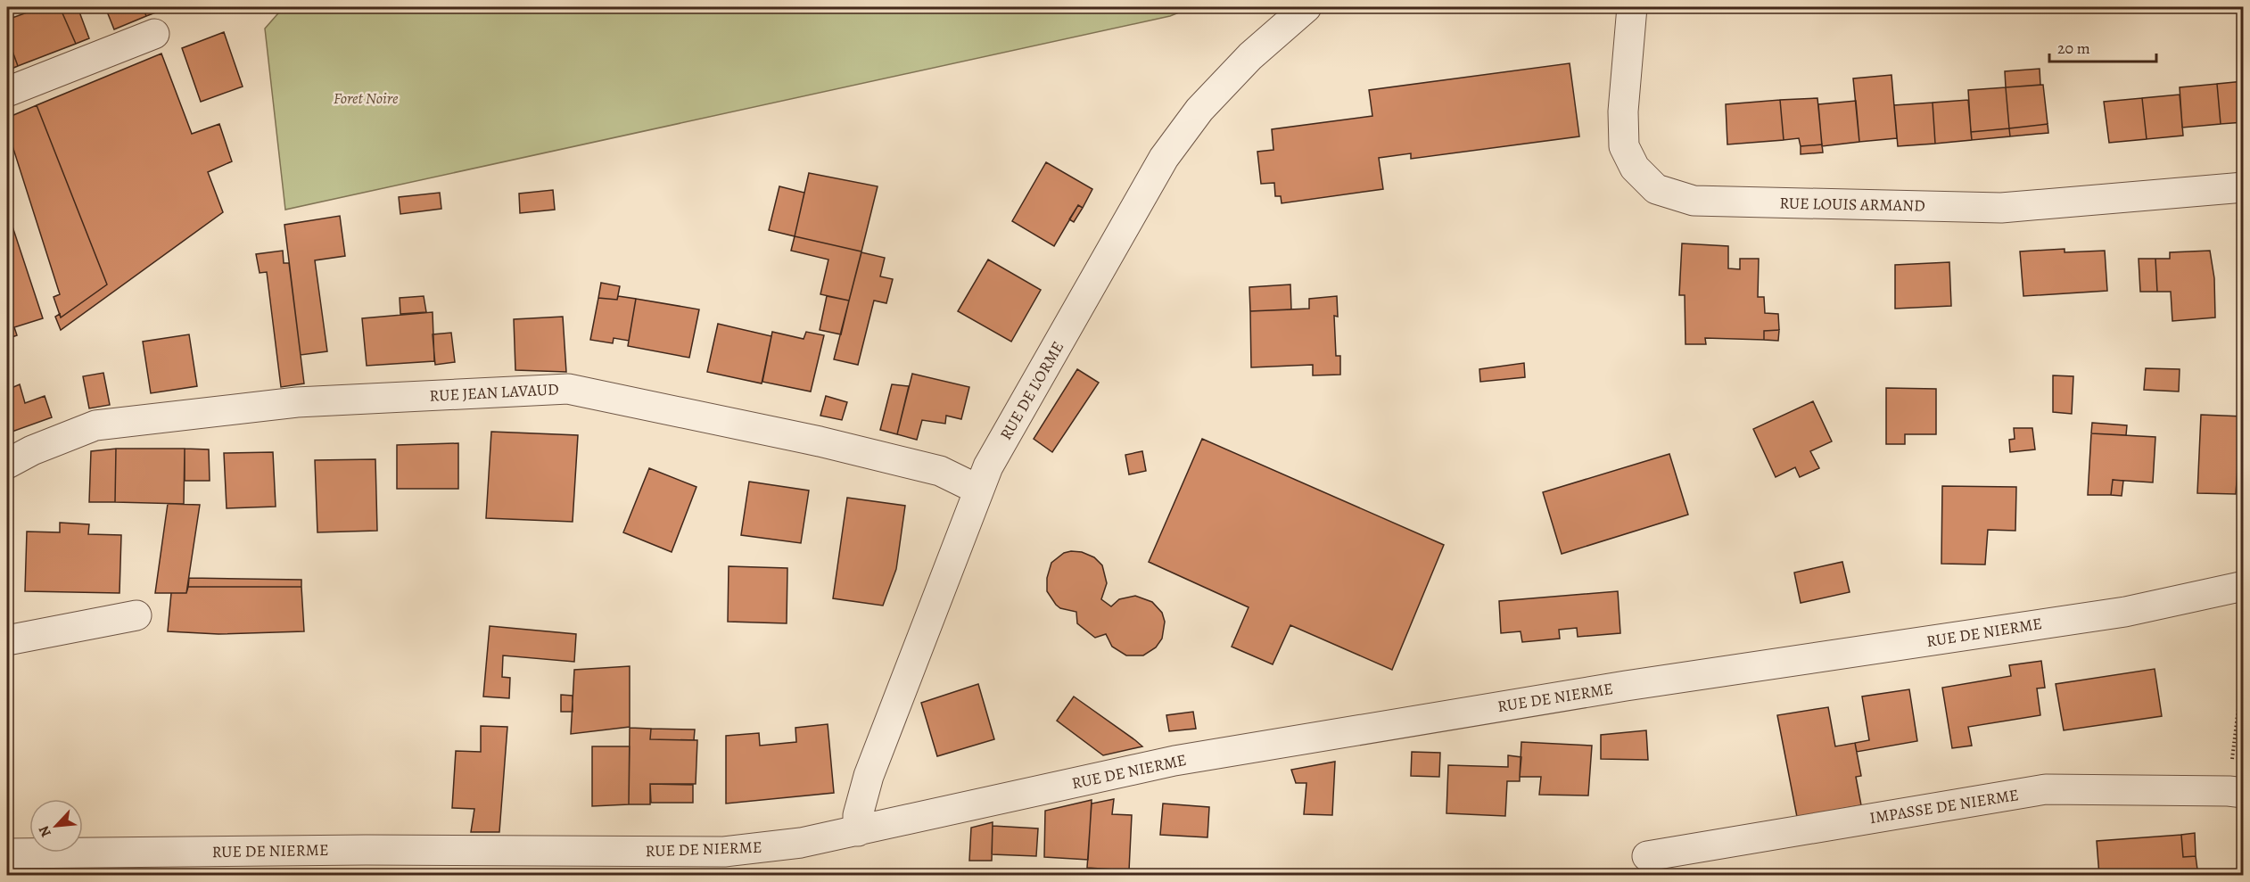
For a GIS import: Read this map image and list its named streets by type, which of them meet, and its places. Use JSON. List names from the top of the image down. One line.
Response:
{"streets":{"street":["RUE LOUIS ARMAND","RUE DE L'ORME","RUE JEAN LAVAUD","RUE DE NIERME","IMPASSE DE NIERME"]},"crossings":[["RUE DE L'ORME","RUE JEAN LAVAUD"],["RUE DE L'ORME","RUE DE NIERME"]],"parks":["Foret Noire"],"scale_bar":"20 m","north":"bottom left"}
